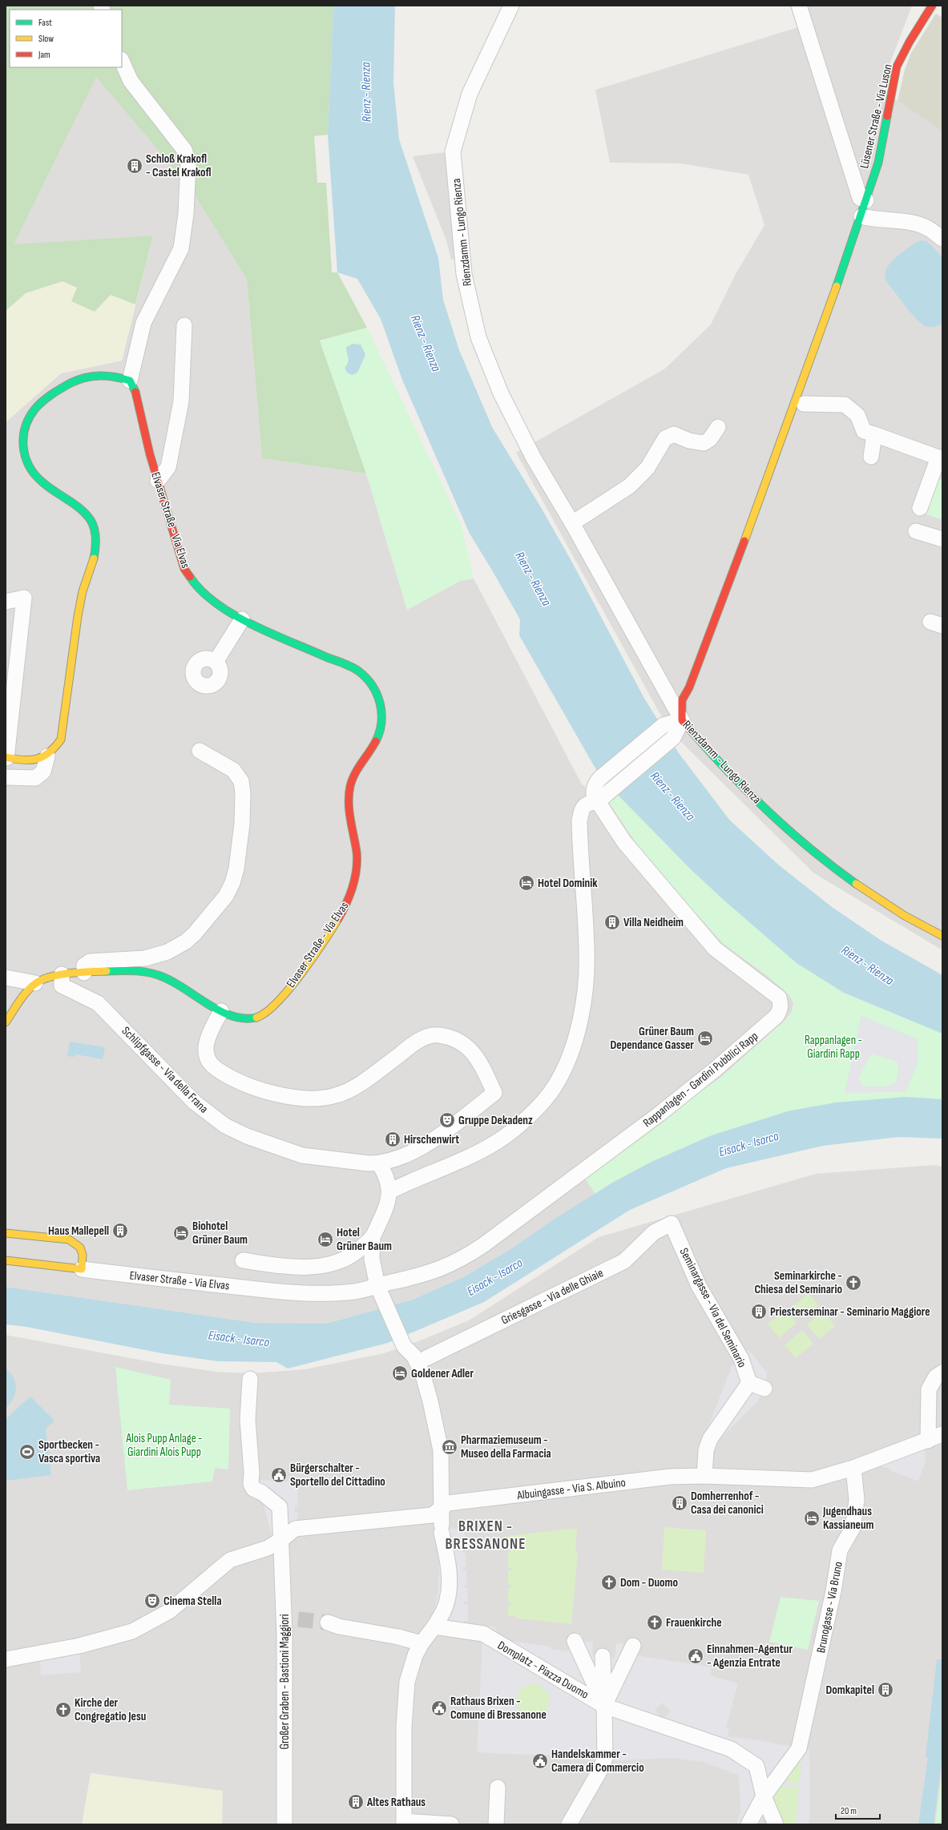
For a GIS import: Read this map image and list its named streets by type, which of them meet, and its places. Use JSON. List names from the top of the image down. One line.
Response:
{"streets":{"street":["Lüsener Straße - Via Luson","Rienzdamm - Lungo Rienza","Elvaser Straße - Via Elvas","Schlipfgasse - Via della Frana","Rappanlagen - Gardini Pubblici Rapp","Griesgasse - Via delle Ghiaie","Seminargasse - Via del Seminario","Albuingasse - Via S. Albuino","Brunogasse - Via Bruno","Domplatz - Piazza Duomo","Großer Graben - Bastioni Maggiori"]},"crossings":[["Lüsener Straße - Via Luson","Rienzdamm - Lungo Rienza"],["Lüsener Straße - Via Luson","Rappanlagen - Gardini Pubblici Rapp"],["Rienzdamm - Lungo Rienza","Rappanlagen - Gardini Pubblici Rapp"],["Elvaser Straße - Via Elvas","Schlipfgasse - Via della Frana"],["Elvaser Straße - Via Elvas","Rappanlagen - Gardini Pubblici Rapp"],["Griesgasse - Via delle Ghiaie","Seminargasse - Via del Seminario"],["Seminargasse - Via del Seminario","Albuingasse - Via S. Albuino"],["Albuingasse - Via S. Albuino","Brunogasse - Via Bruno"],["Albuingasse - Via S. Albuino","Großer Graben - Bastioni Maggiori"],["Brunogasse - Via Bruno","Domplatz - Piazza Duomo"]],"districts":["BRIXEN - BRESSANONE"],"water":["Rienz - Rienza","Eisack - Isarco"],"parks":["Rappanlagen - Giardini Rapp","Alois Pupp Anlage - Giardini Alois Pupp"],"places":{"building":["Schloß Krakofl - Castel Krakofl","Villa Neidheim","Hirschenwirt","Haus Mallepell","Priesterseminar - Seminario Maggiore","Domherrenhof - Casa dei canonici","Domkapitel","Altes Rathaus"],"hotel":["Hotel Dominik","Grüner Baum Dependance Gasser","Biohotel Grüner Baum","Hotel Grüner Baum","Goldener Adler","Jugendhaus Kassianeum"],"theatre":["Gruppe Dekadenz","Cinema Stella"],"church":["Seminarkirche - Chiesa del Seminario","Dom - Duomo","Frauenkirche","Kirche der Congregatio Jesu"],"museum":["Pharmaziemuseum - Museo della Farmacia"],"sports":["Sportbecken - Vasca sportiva"],"public building":["Bürgerschalter - Sportello del Cittadino","Einnahmen-Agentur - Agenzia Entrate","Rathaus Brixen - Comune di Bressanone","Handelskammer - Camera di Commercio"]},"legend":["Fast","Slow","Jam"],"scale_bar":"20 m"}
